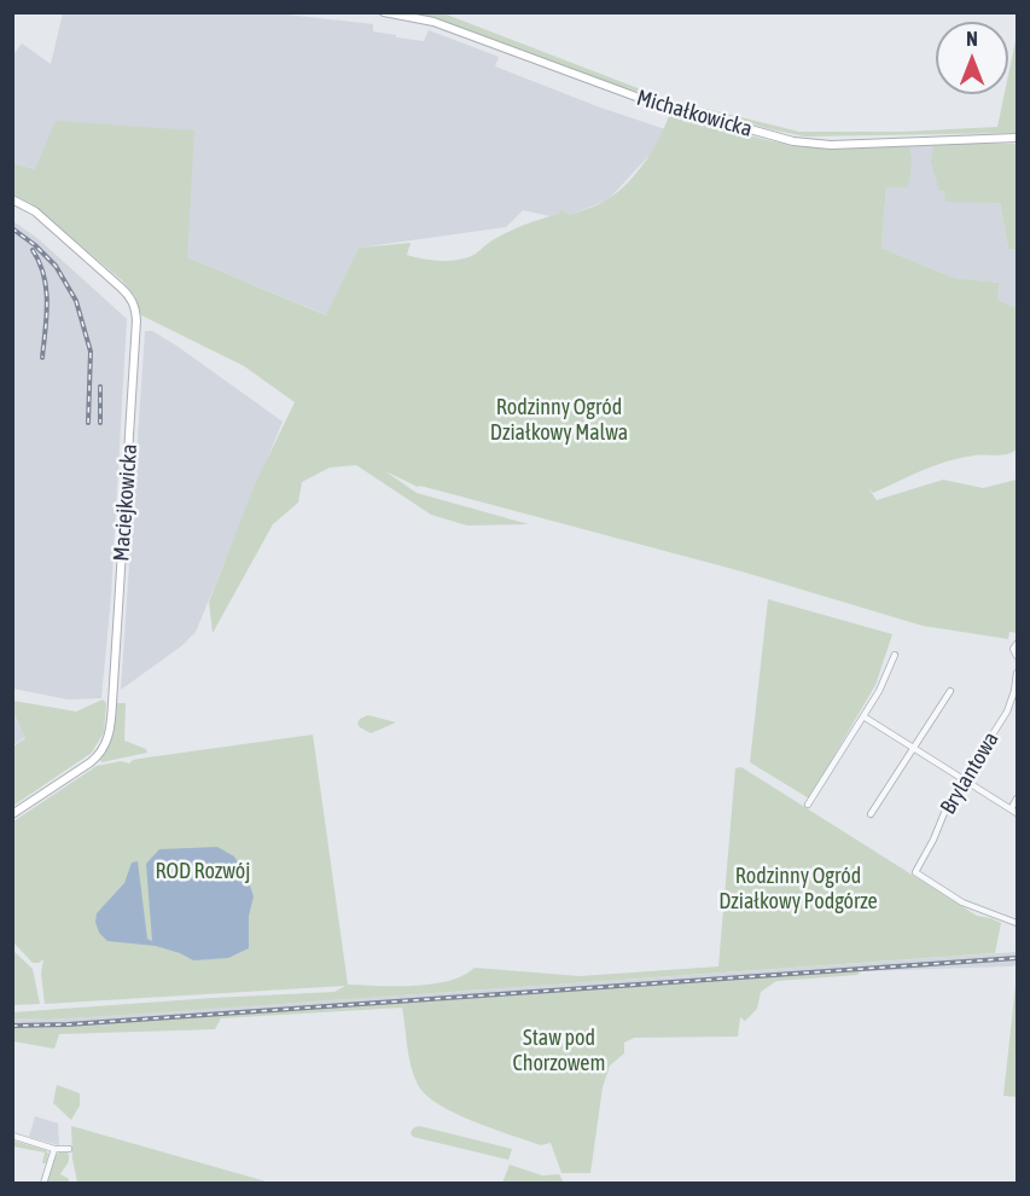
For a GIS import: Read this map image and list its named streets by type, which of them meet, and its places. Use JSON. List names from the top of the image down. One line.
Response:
{"streets":{"street":["Michałkowicka","Maciejkowicka","Brylantowa"]},"parks":["Rodzinny Ogród Działkowy Malwa","ROD Rozwój","Rodzinny Ogród Działkowy Podgórze","Staw pod Chorzowem"],"north":"top"}
